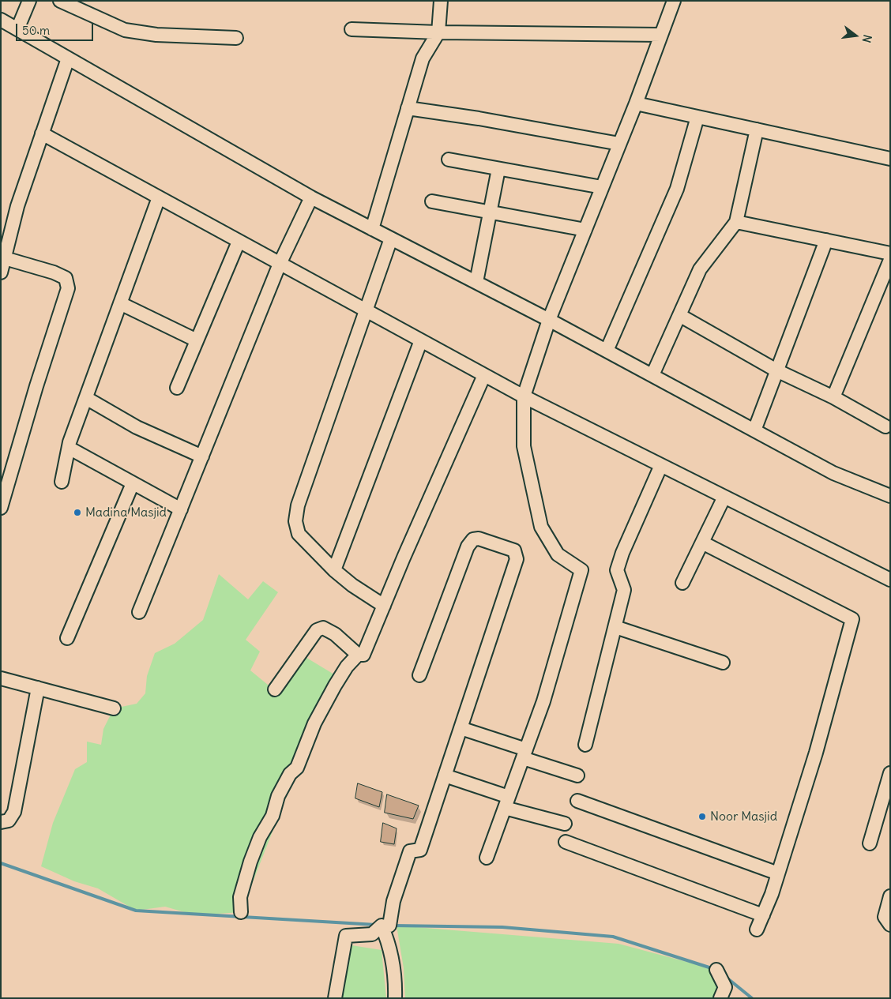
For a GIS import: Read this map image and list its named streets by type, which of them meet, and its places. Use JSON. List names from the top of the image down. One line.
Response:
{"places":["Madina Masjid","Noor Masjid"],"scale_bar":"50 m","north":"right"}
